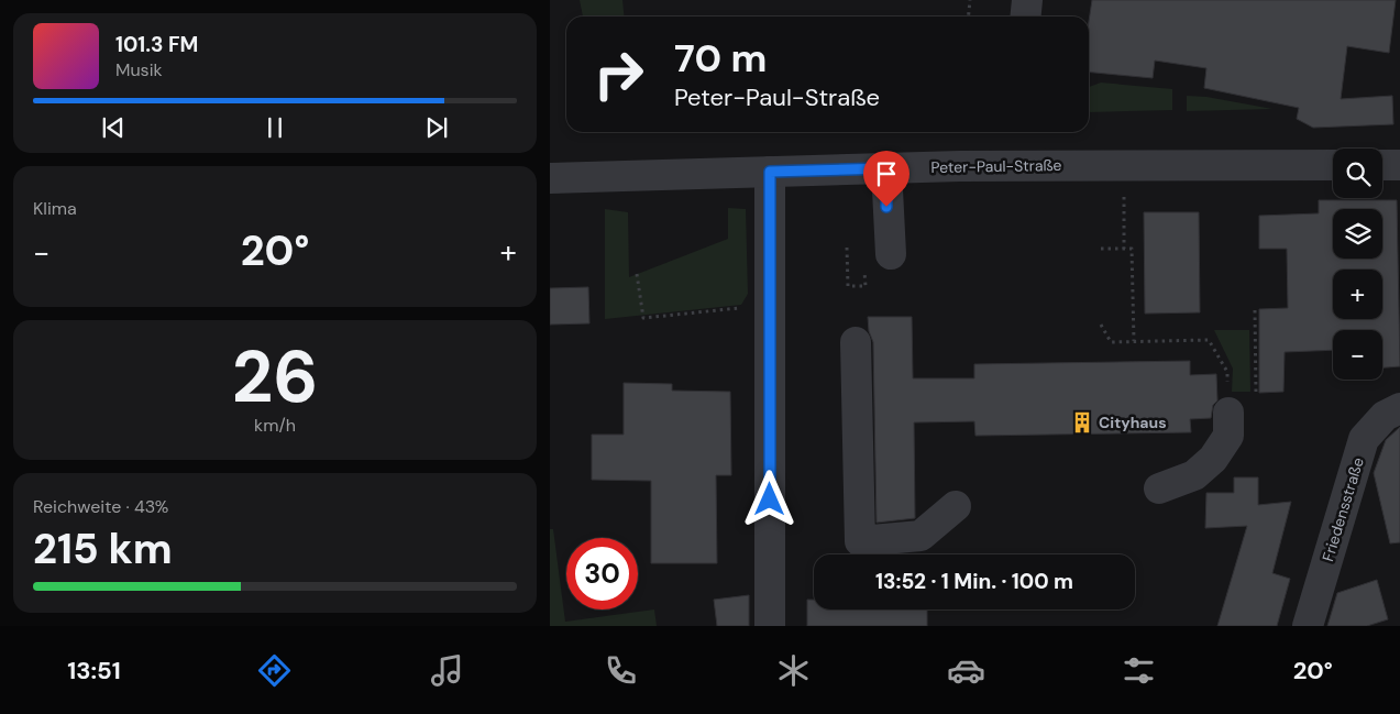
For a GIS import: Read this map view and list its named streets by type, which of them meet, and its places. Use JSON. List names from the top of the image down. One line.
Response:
{"streets":{"street":["Peter-Paul-Straße","Friedensstraße"]},"places":{"building":["Cityhaus"]},"page":{"turn":["70 m","Peter-Paul-Straße"],"song":["101.3 FM","Musik"],"map_buttons":["+","−"],"tile":["Klima",["26","km/h"],["Reichweite · 43%","215 km"]],"heat":["−","20°","+"],"limit":"30","trip":"13:52 · 1 Min. · 100 m","tabs":["13:51","20°"]}}
